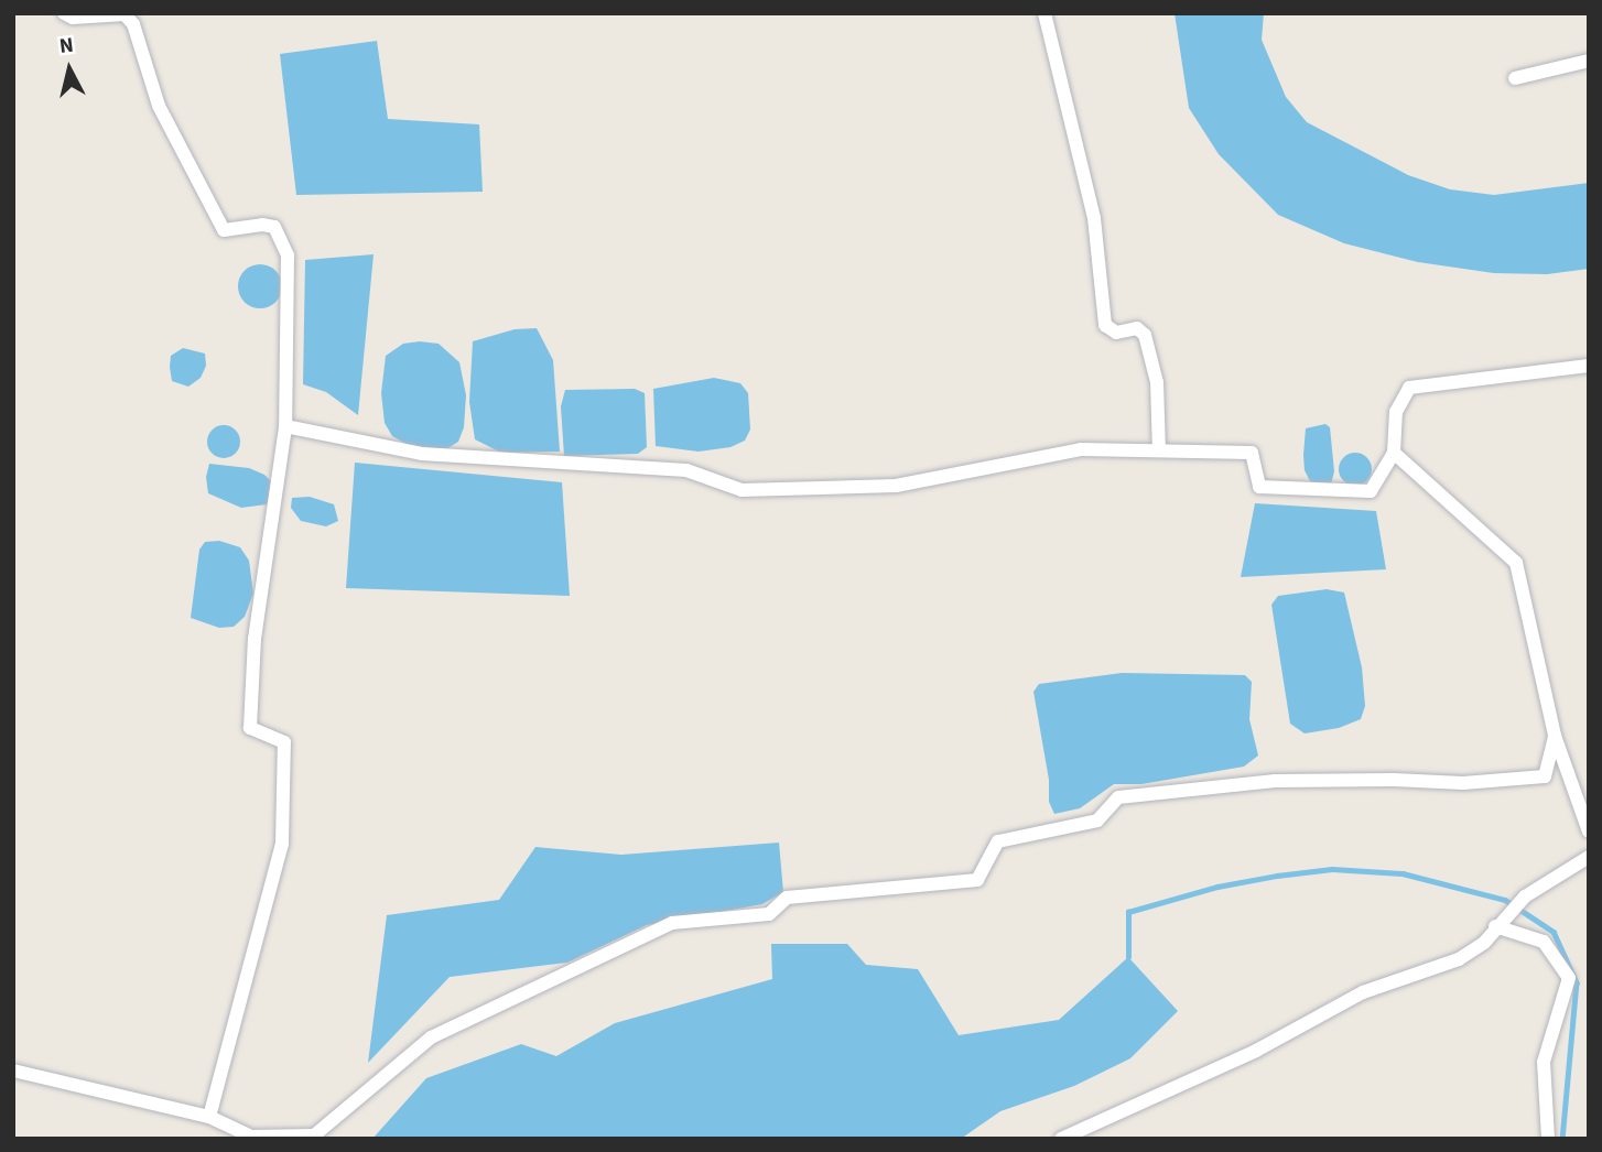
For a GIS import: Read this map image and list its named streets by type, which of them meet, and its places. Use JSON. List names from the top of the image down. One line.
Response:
{"north":"top"}
